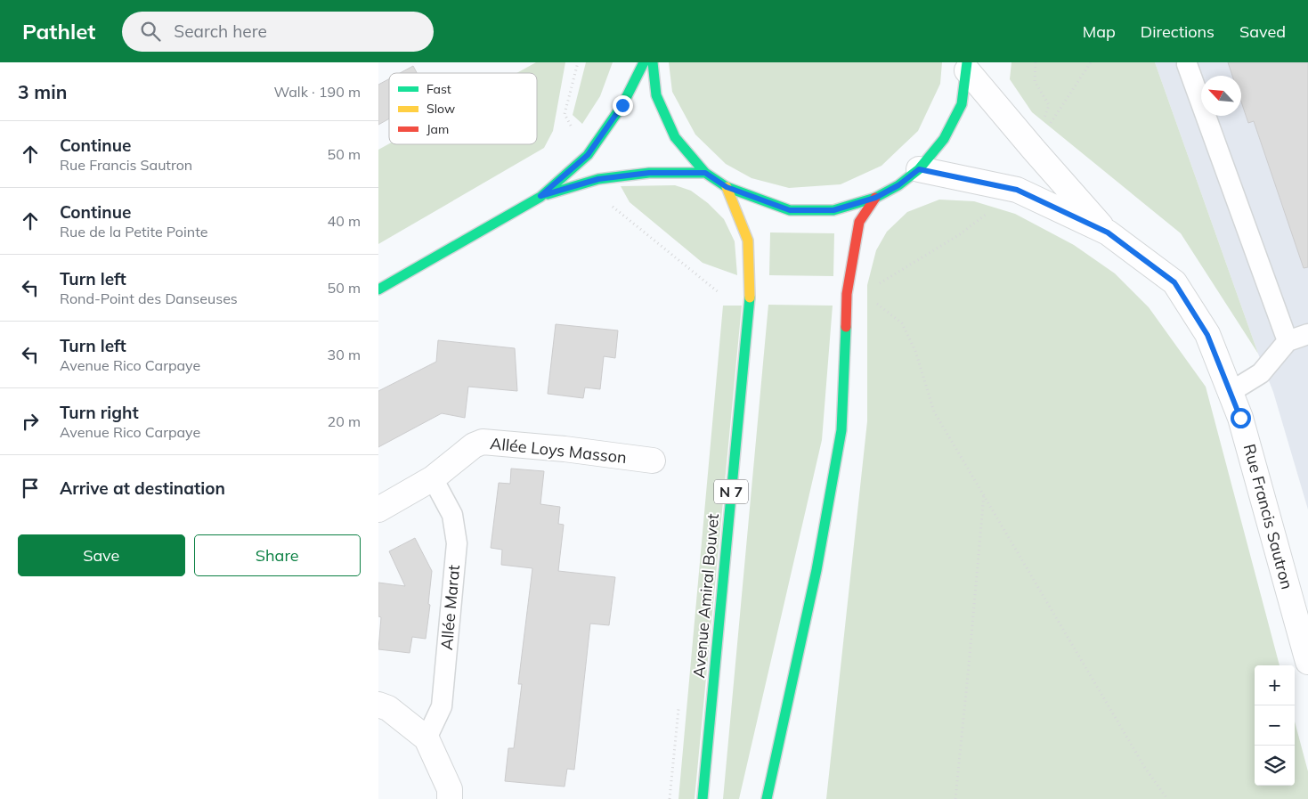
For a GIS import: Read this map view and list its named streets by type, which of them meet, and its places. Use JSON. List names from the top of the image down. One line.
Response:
{"streets":{"main road":["N 7","Avenue Amiral Bouvet"],"street":["Allée Loys Masson","Rue Francis Sautron"],"lane":["Allée Marat"]},"crossings":[["Allée Loys Masson","Allée Marat"]],"legend":["Fast","Slow","Jam"],"north":"top left","page":{"header":"Pathlet","search":"Search here","nav":["Map","Directions","Saved"],"heading":["3 min","Walk · 190 m"],"list":[["Continue","Rue Francis Sautron","50 m"],["Continue","Rue de la Petite Pointe","40 m"],["Turn left","Rond-Point des Danseuses","50 m"],["Turn left","Avenue Rico Carpaye","30 m"],["Turn right","Avenue Rico Carpaye","20 m"],"Arrive at destination"],"buttons":["Save","Share"],"map_buttons":["+","−"]}}
